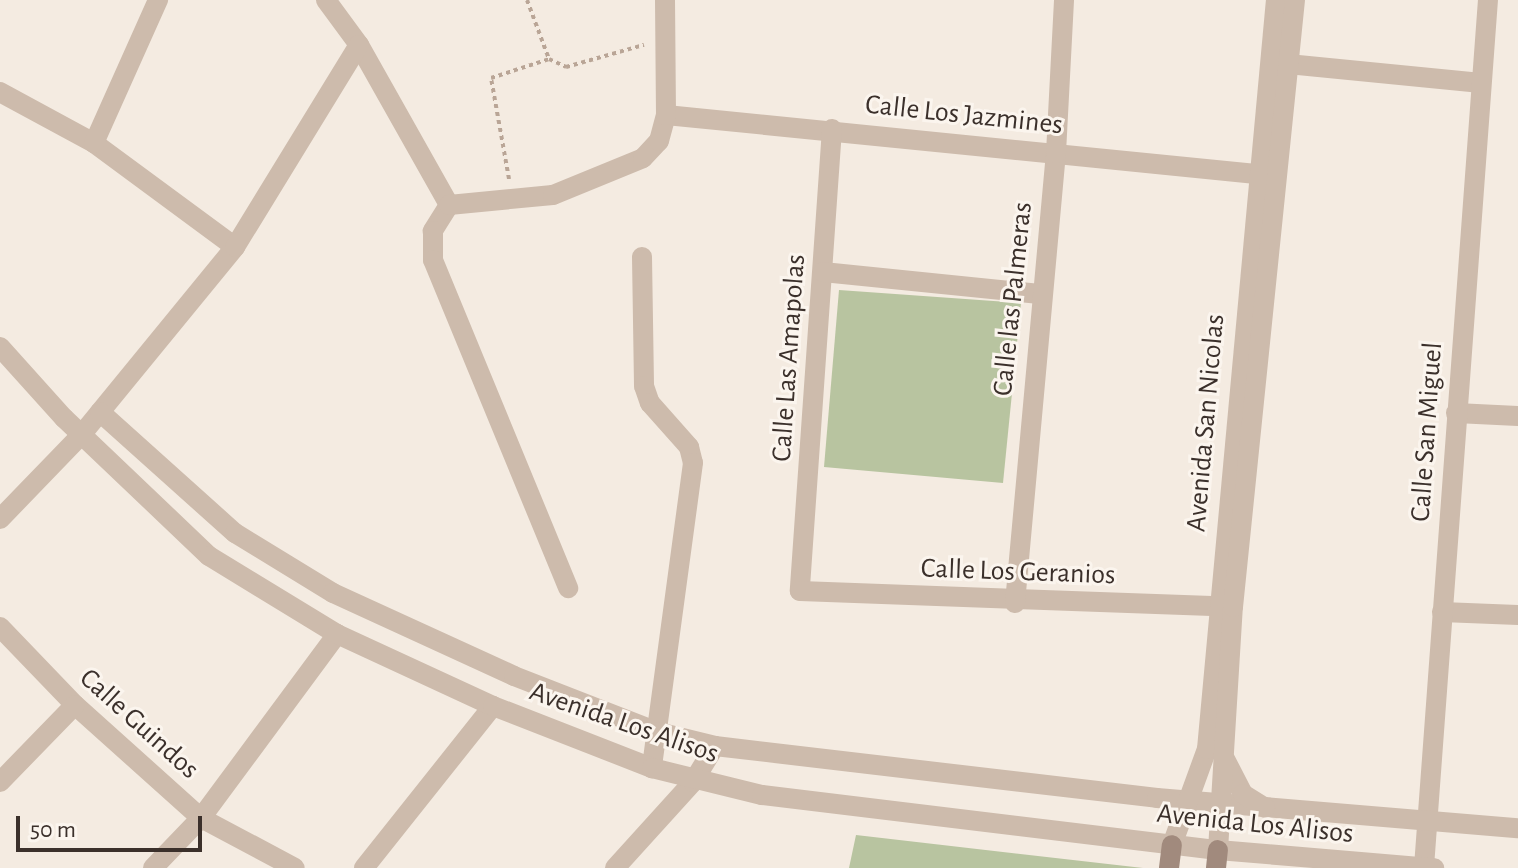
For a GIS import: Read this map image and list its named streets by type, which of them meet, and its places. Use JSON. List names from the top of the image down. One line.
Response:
{"streets":{"street":["Calle Los Jazmines","Calle las Palmeras","Calle Las Amapolas","Avenida San Nicolas","Calle San Miguel","Calle Los Geranios","Avenida Los Alisos","Calle Guindos"]},"crossings":[["Calle Los Jazmines","Calle las Palmeras"],["Calle Los Jazmines","Calle Las Amapolas"],["Calle Los Jazmines","Avenida San Nicolas"],["Calle las Palmeras","Calle Los Geranios"],["Calle Las Amapolas","Calle Los Geranios"],["Avenida San Nicolas","Calle Los Geranios"],["Avenida San Nicolas","Avenida Los Alisos"],["Calle San Miguel","Avenida Los Alisos"]],"scale_bar":"50 m"}
